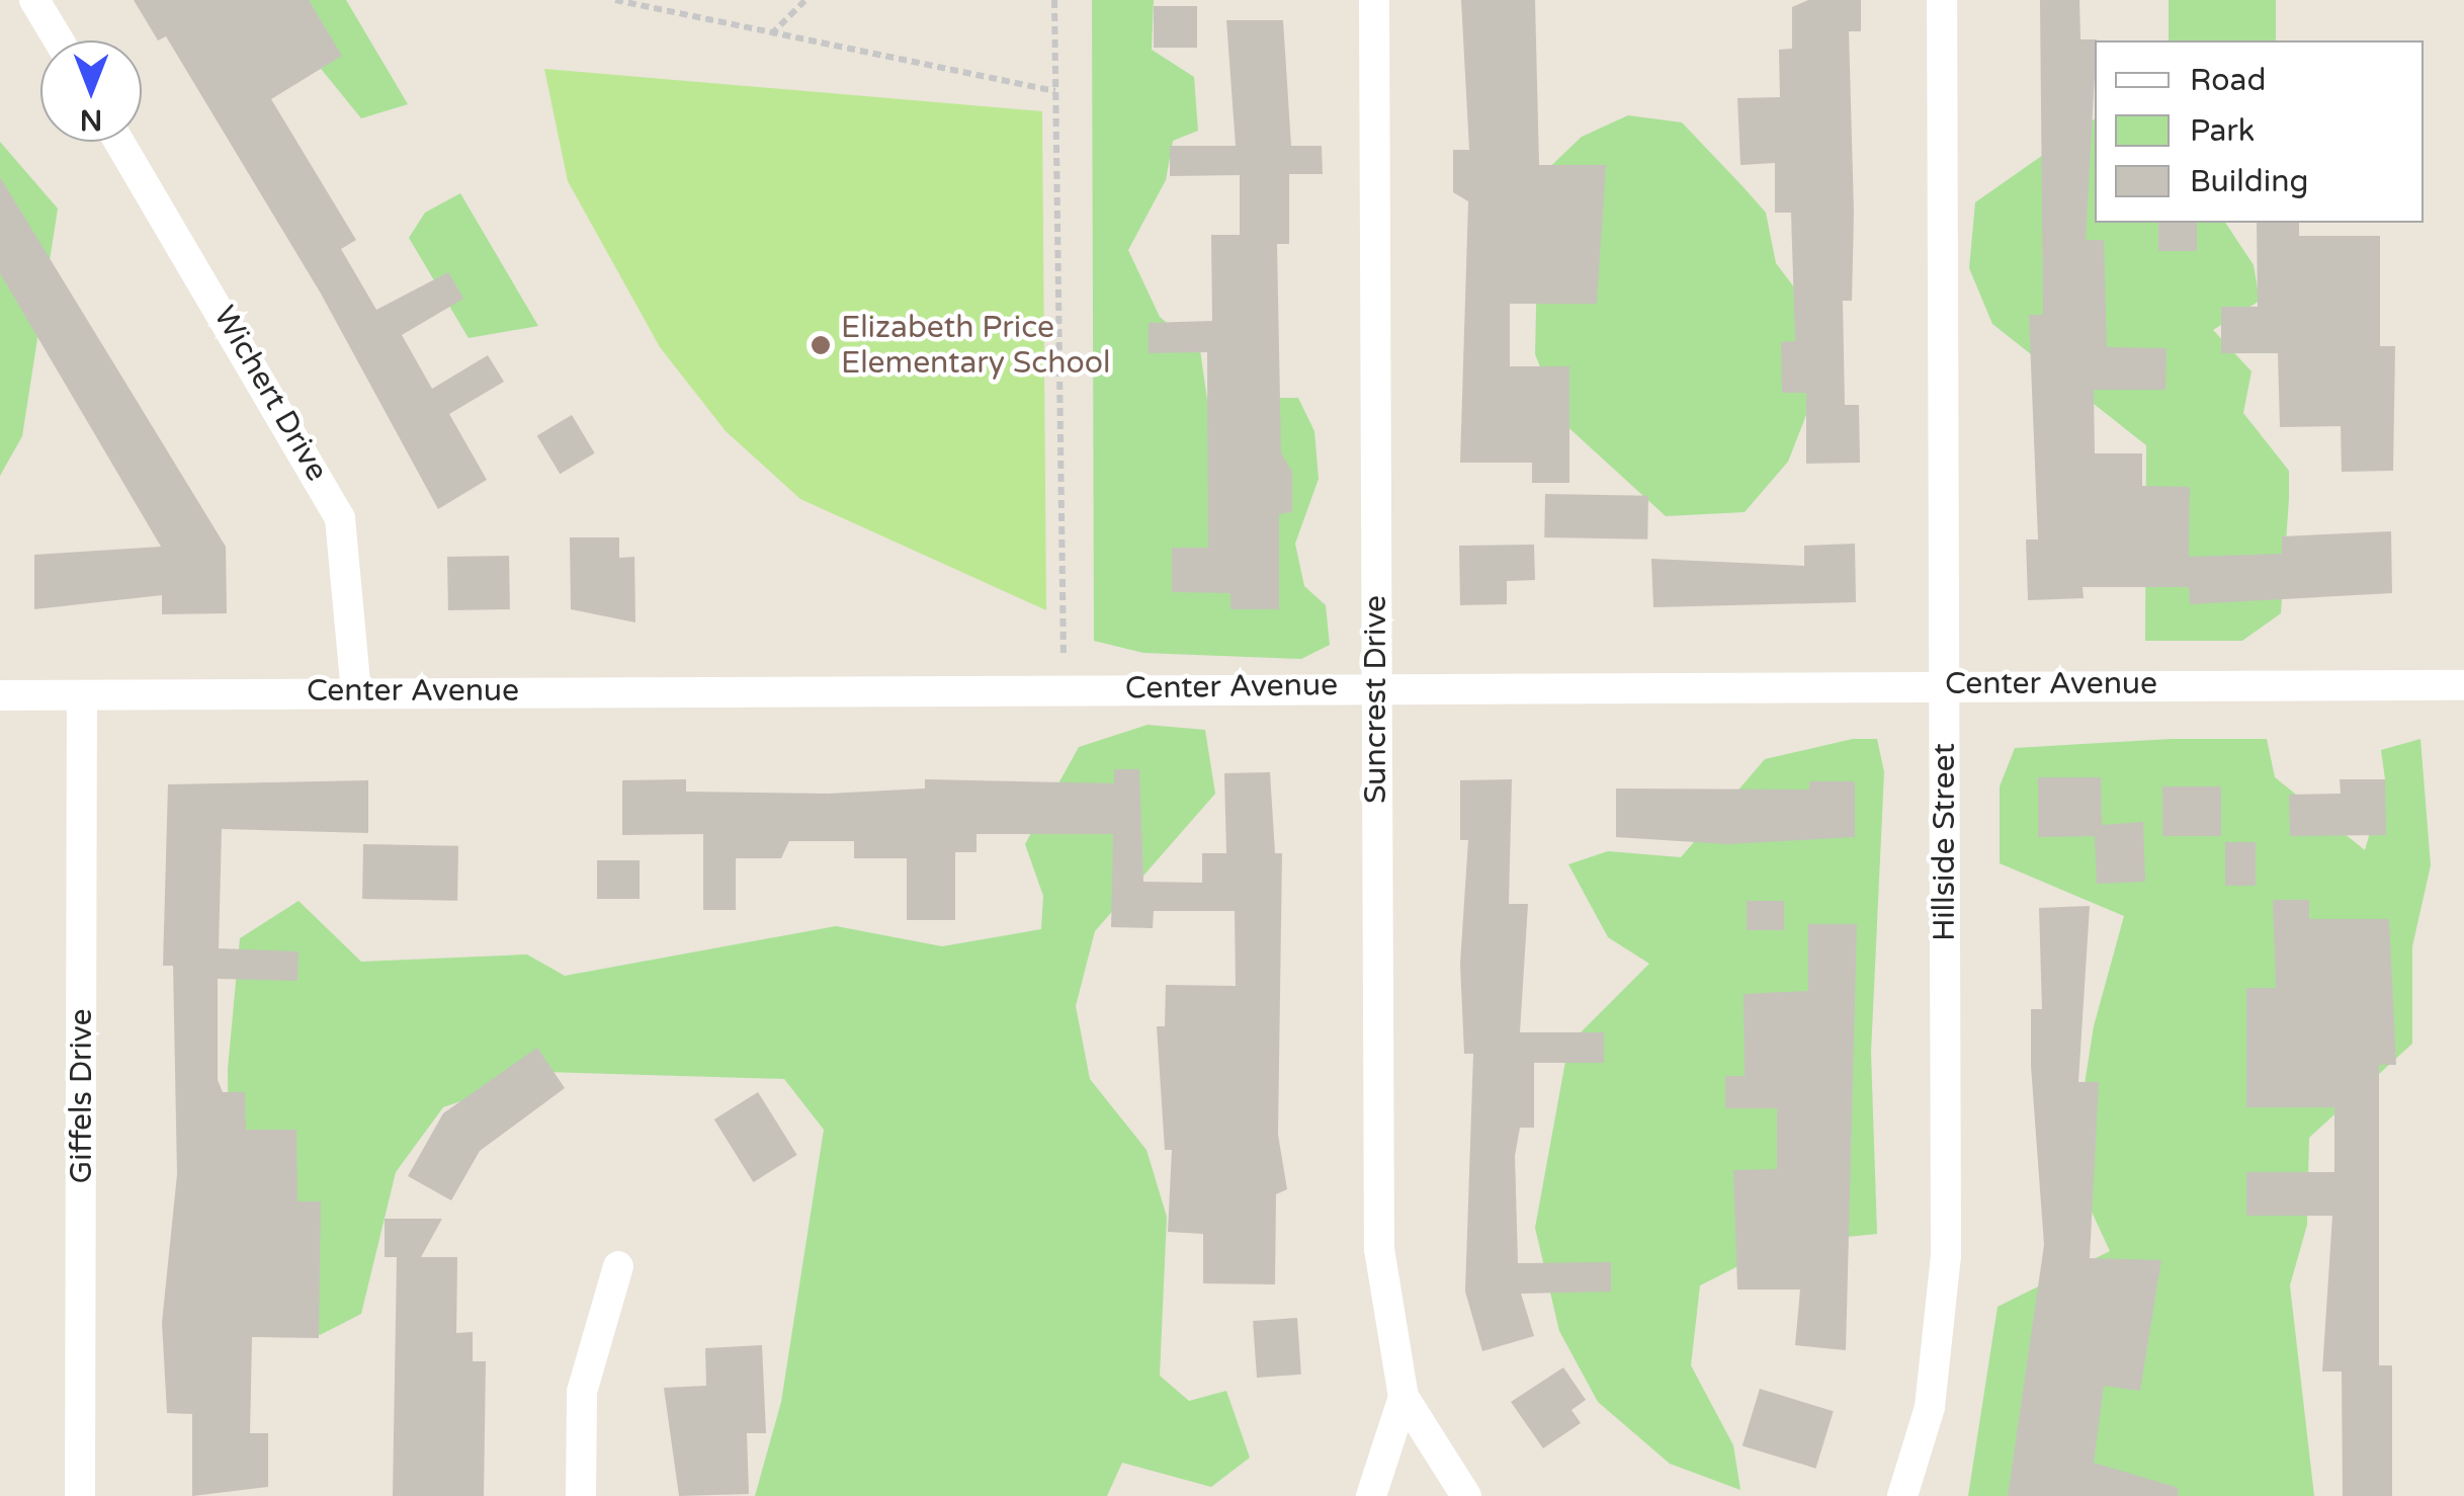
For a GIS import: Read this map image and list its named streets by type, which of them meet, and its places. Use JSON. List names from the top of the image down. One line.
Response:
{"streets":{"street":["Wichert Drive","Center Avenue","Suncrest Drive","Hillside Street","Giffels Drive"]},"crossings":[["Wichert Drive","Center Avenue"],["Center Avenue","Suncrest Drive"],["Center Avenue","Hillside Street"],["Center Avenue","Giffels Drive"]],"places":["Elizabeth Price Elementary School"],"legend":["Road","Park","Building"],"north":"bottom"}
